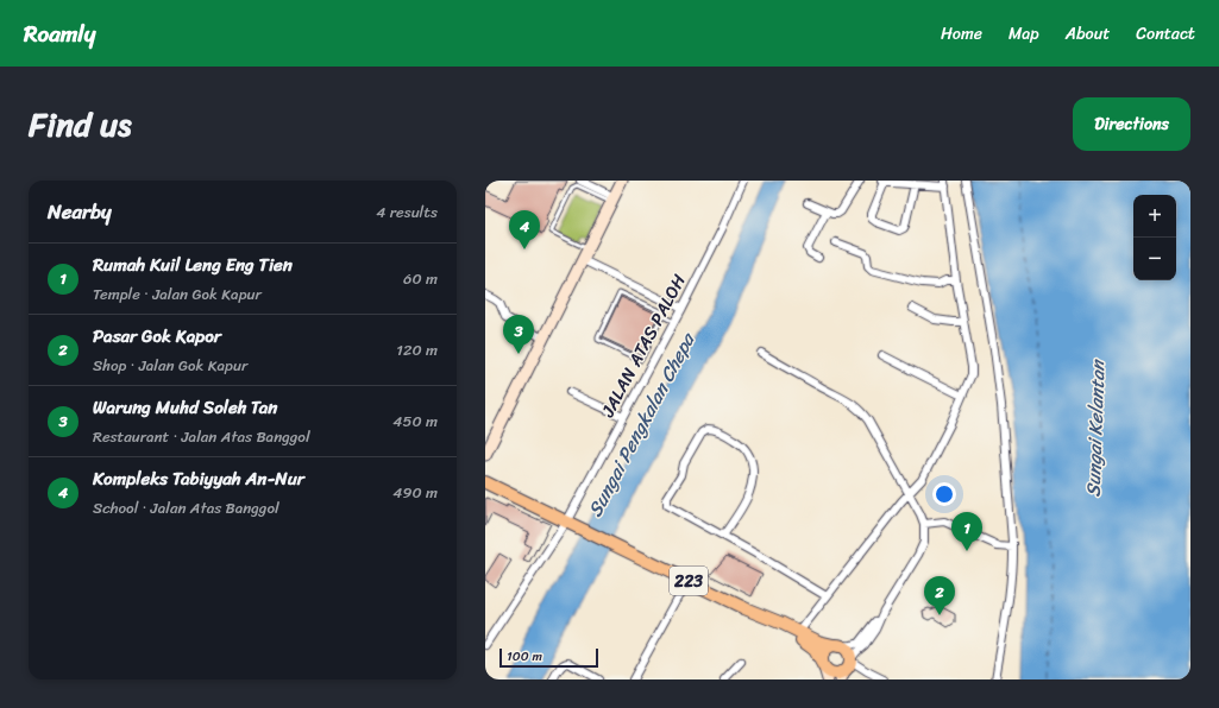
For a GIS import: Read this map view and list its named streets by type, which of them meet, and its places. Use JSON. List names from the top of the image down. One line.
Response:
{"streets":{"main road":["223"],"street":["JALAN ATAS PALOH"]},"crossings":[["JALAN ATAS PALOH","223"]],"water":["Sungai Pengkalan Chepa","Sungai Kelantan"],"scale_bar":"100 m","page":{"header":"Roamly","nav":["Home","Map","About","Contact"],"title":"Find us","buttons":"Directions","heading":["Nearby","4 results"],"map_buttons":["+","−"],"pins":["4","3","1","2"],"list":[{"mark":"1","name":"Rumah Kuil Leng Eng Tien","note":"Temple · Jalan Gok Kapur","value":"60 m"},{"mark":"2","name":"Pasar Gok Kapor","note":"Shop · Jalan Gok Kapur","value":"120 m"},{"mark":"3","name":"Warung Muhd Soleh Tan","note":"Restaurant · Jalan Atas Banggol","value":"450 m"},{"mark":"4","name":"Kompleks Tabiyyah An-Nur","note":"School · Jalan Atas Banggol","value":"490 m"}],"scale":"100 m"}}
